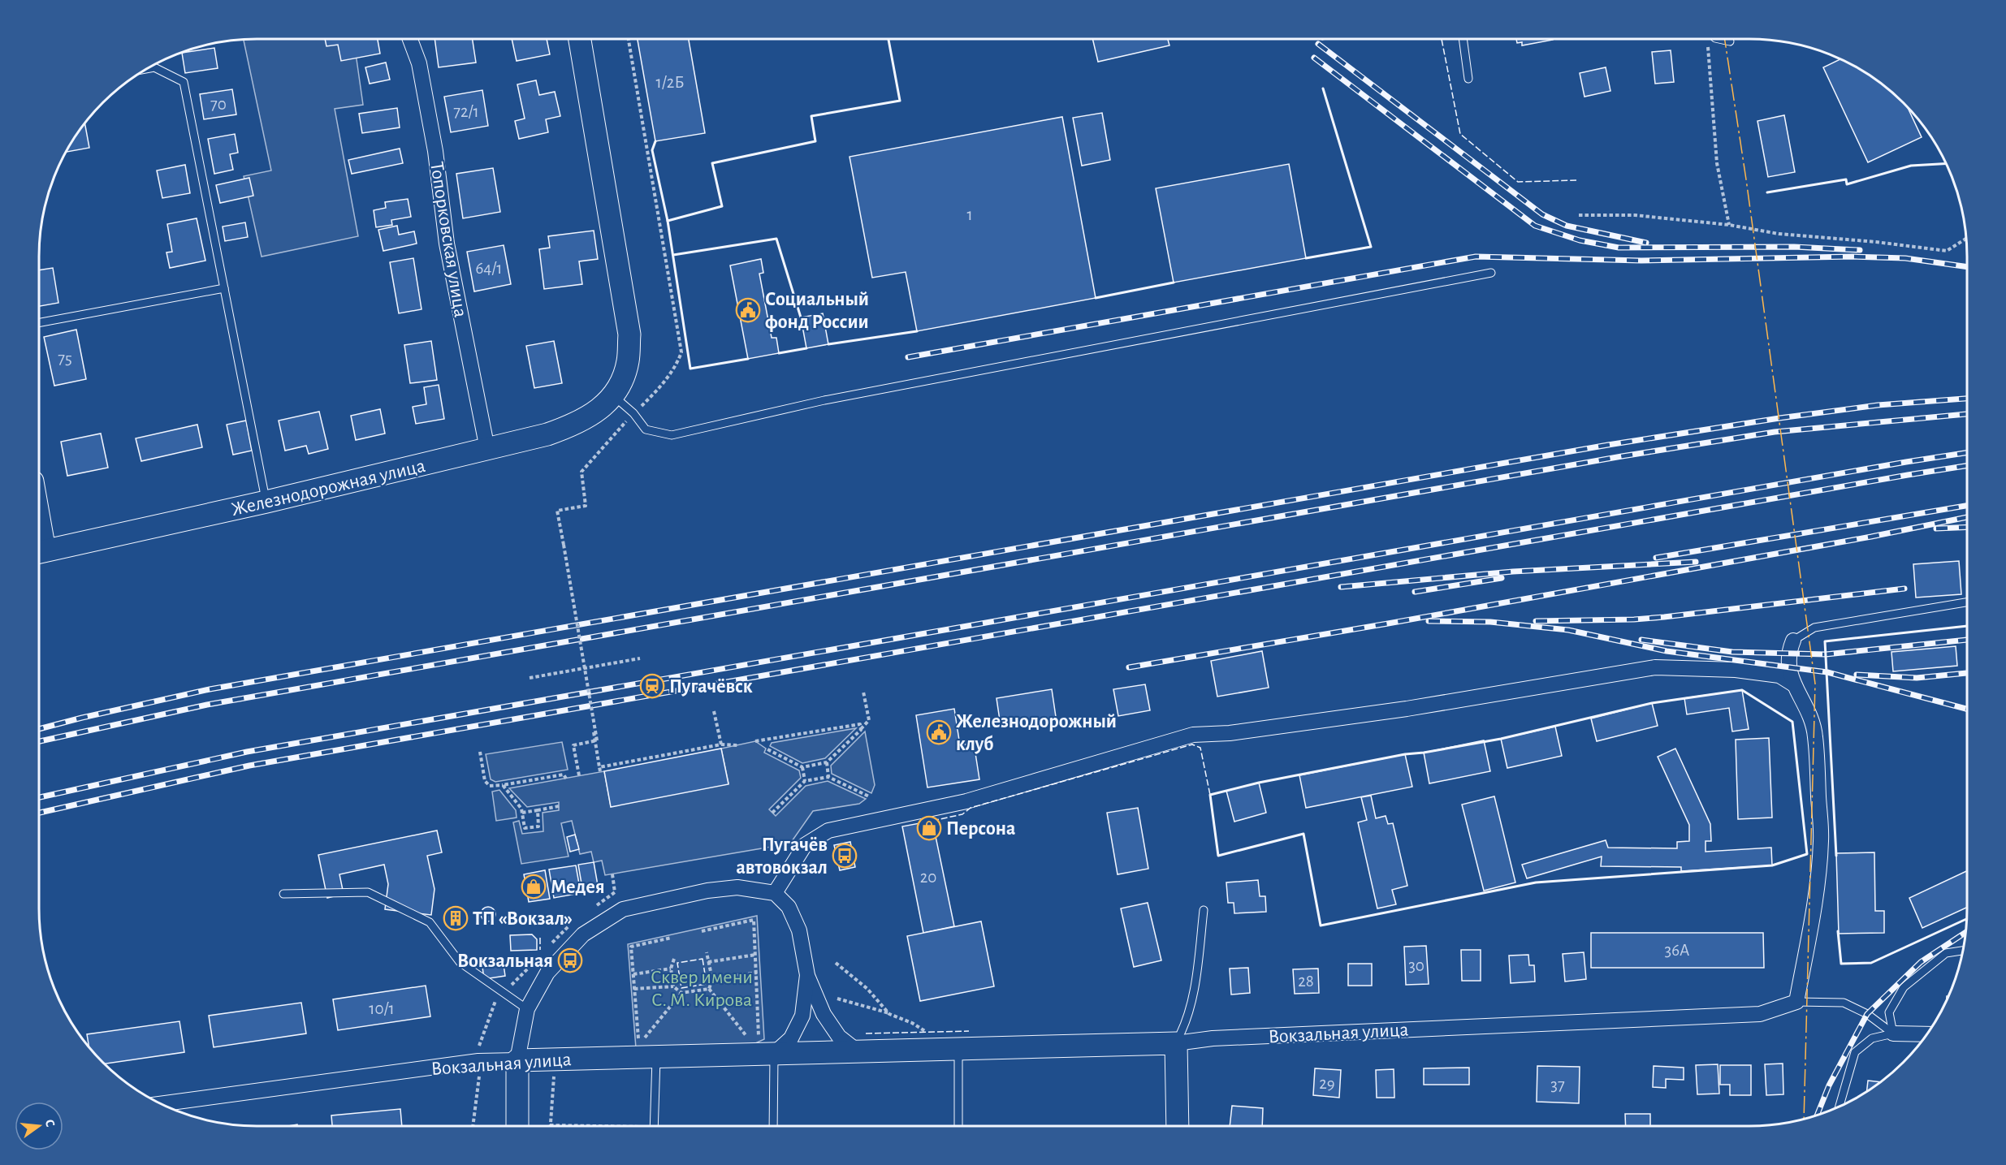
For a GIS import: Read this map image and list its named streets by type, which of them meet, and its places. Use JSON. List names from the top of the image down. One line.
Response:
{"streets":{"street":["Топорковская улица","Железнодорожная улица","Вокзальная улица"]},"crossings":[["Топорковская улица","Железнодорожная улица"]],"parks":["Сквер имени С. М. Кирова"],"places":{"public building":["Социальный фонд России","Железнодорожный клуб"],"station":["Пугачёвск"],"shop":["Персона","Медея"],"bus stop":["Пугачёв автовокзал","Вокзальная"],"building":["ТП «Вокзал»"]},"house_numbers":["1/2Б","70","72/1","1","64/1","75","20","36А","30","28","10/1","29","37"],"north":"right"}
